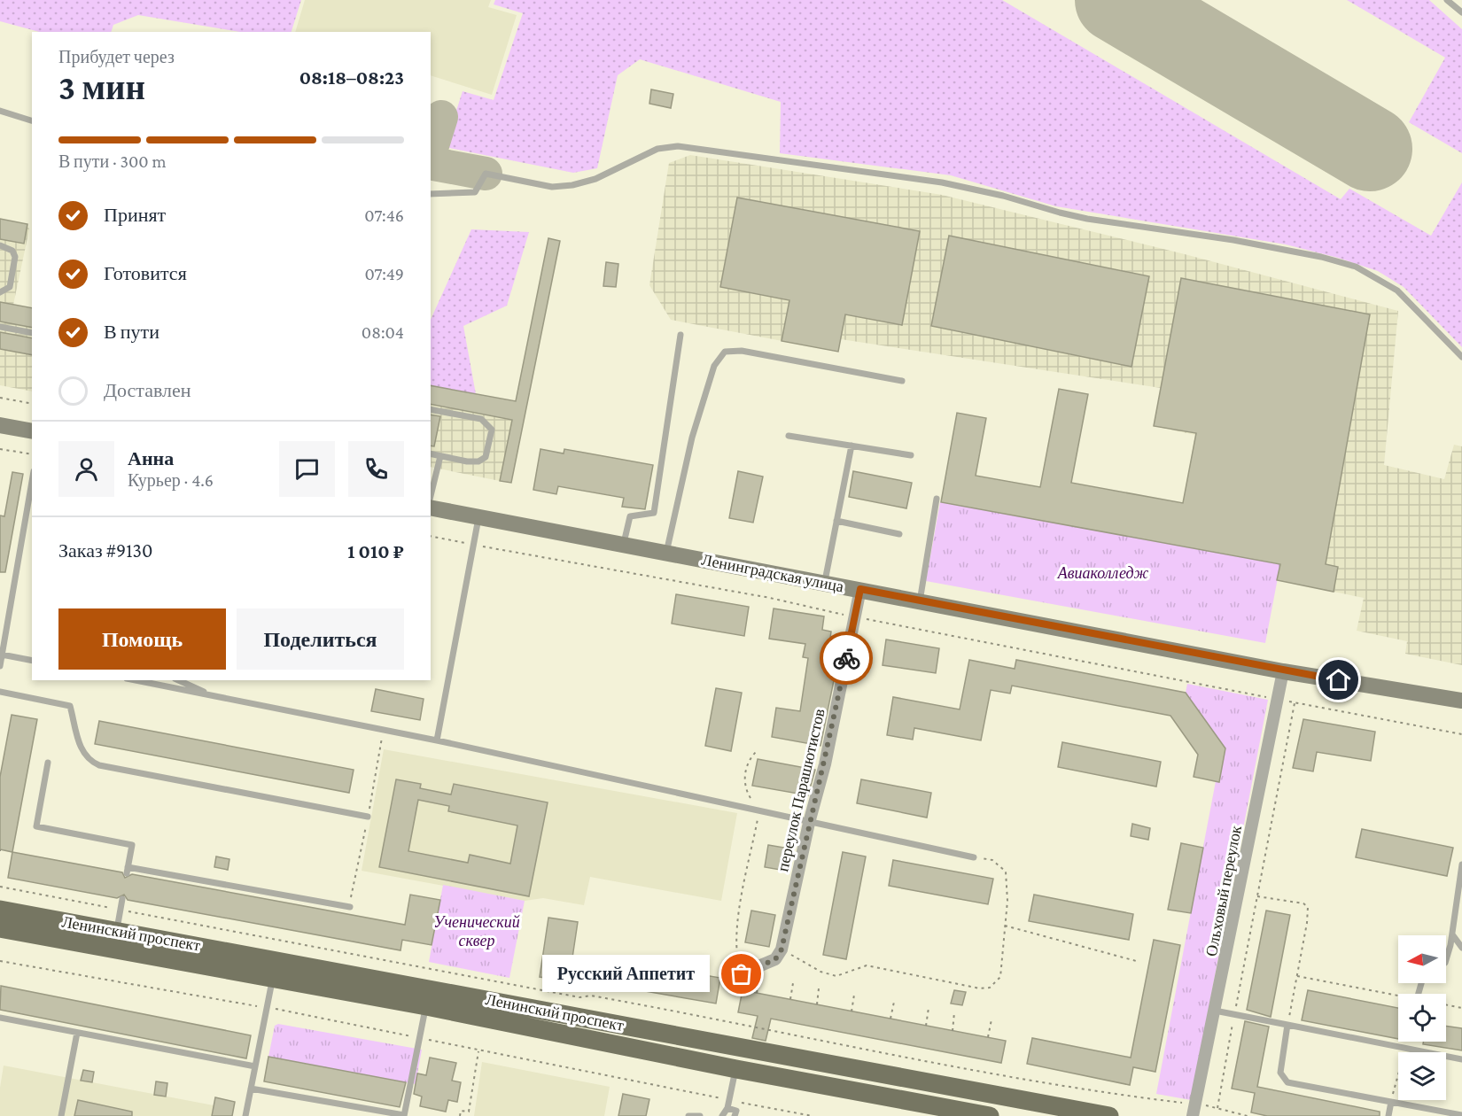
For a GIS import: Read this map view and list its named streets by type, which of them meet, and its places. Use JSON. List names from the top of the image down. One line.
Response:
{"streets":{"main road":["Ленинградская улица","Ленинский проспект"],"street":["переулок Парашютистов","Ольховый переулок"]},"crossings":[["Ленинградская улица","переулок Парашютистов"],["Ленинградская улица","Ольховый переулок"]],"parks":["Авиаколледж","Ученический сквер"],"places":["Русский Аппетит"],"north":"left","page":{"heading":["3 мин","Прибудет через","08:18–08:23"],"panel":["Анна","Курьер · 4.6","Заказ #9130","1 010 ₽"],"bar":"В пути · 300 m","list":[["Принят","07:46"],["Готовится","07:49"],["В пути","08:04"],"Доставлен"],"buttons":["Помощь","Поделиться"],"bubble":"Русский Аппетит"}}
